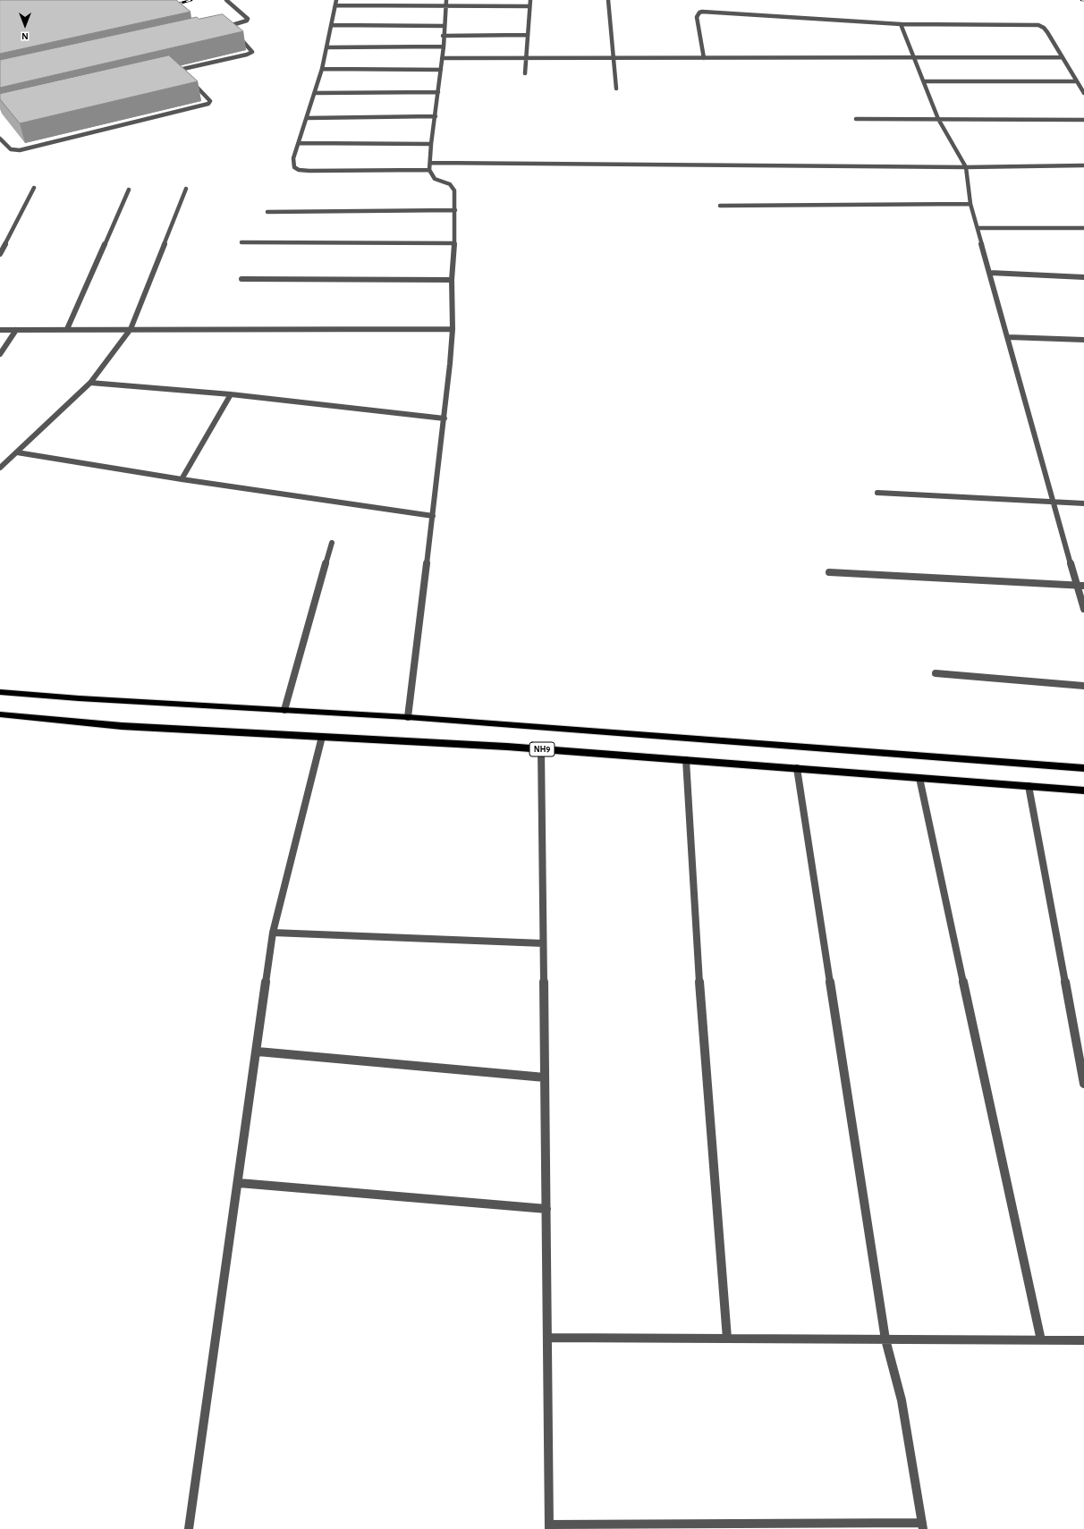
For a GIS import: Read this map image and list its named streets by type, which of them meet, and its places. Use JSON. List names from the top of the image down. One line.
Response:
{"streets":{"main road":["NH9"]},"north":"bottom"}
